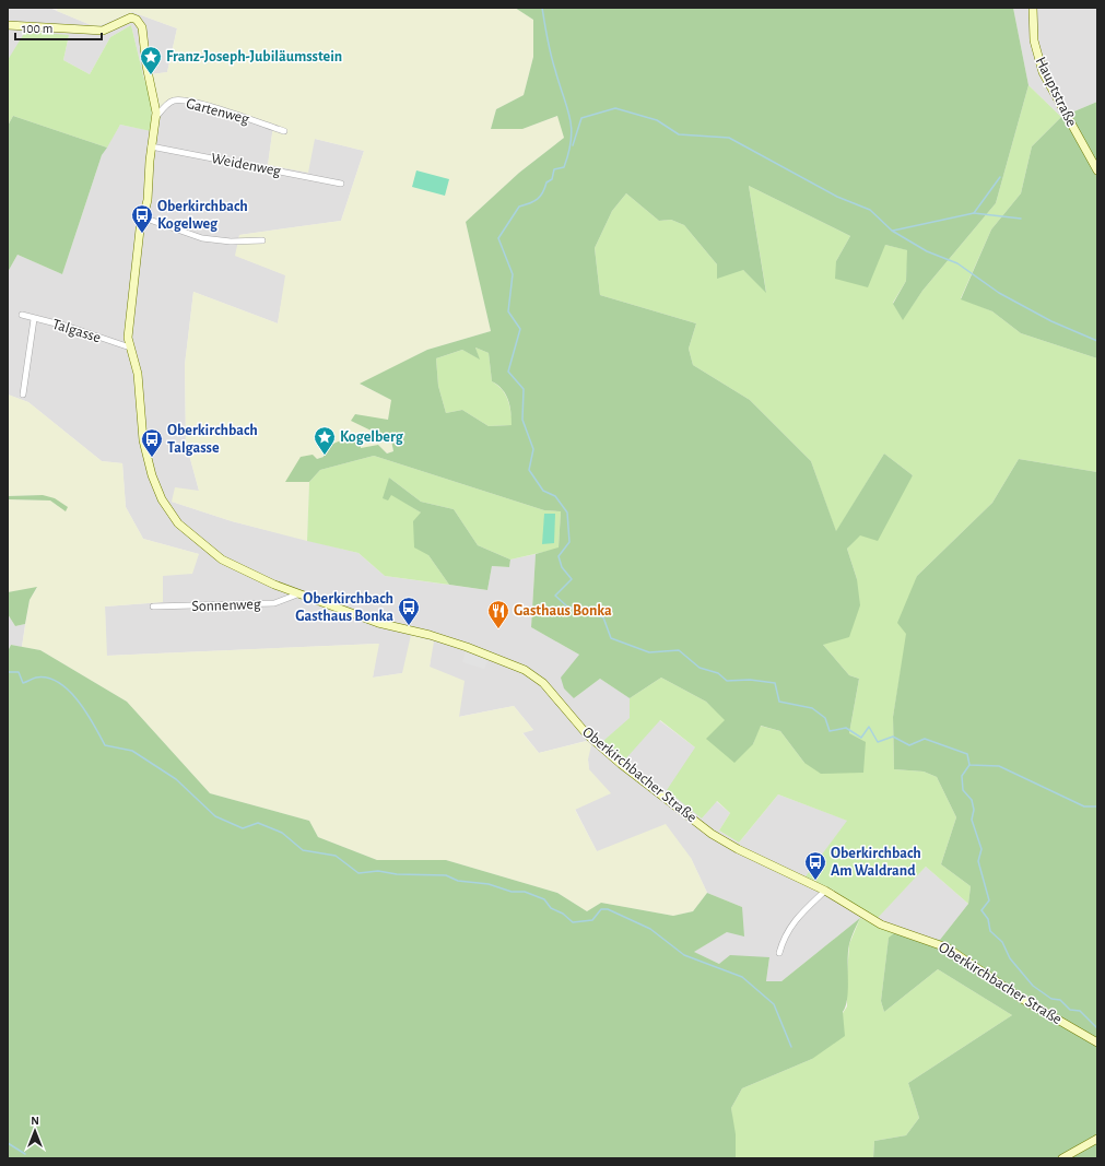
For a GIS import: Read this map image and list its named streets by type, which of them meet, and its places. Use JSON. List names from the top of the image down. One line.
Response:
{"streets":{"street":["Hauptstraße","Gartenweg","Weidenweg","Talgasse","Sonnenweg","Oberkirchbacher Straße"]},"crossings":[["Gartenweg","Oberkirchbacher Straße"],["Weidenweg","Oberkirchbacher Straße"],["Talgasse","Oberkirchbacher Straße"],["Sonnenweg","Oberkirchbacher Straße"]],"places":{"place":["Franz-Joseph-Jubiläumsstein","Kogelberg"],"bus stop":["Oberkirchbach Kogelweg","Oberkirchbach Talgasse","Oberkirchbach Gasthaus Bonka","Oberkirchbach Am Waldrand"],"restaurant":["Gasthaus Bonka"]},"scale_bar":"100 m","north":"top"}
